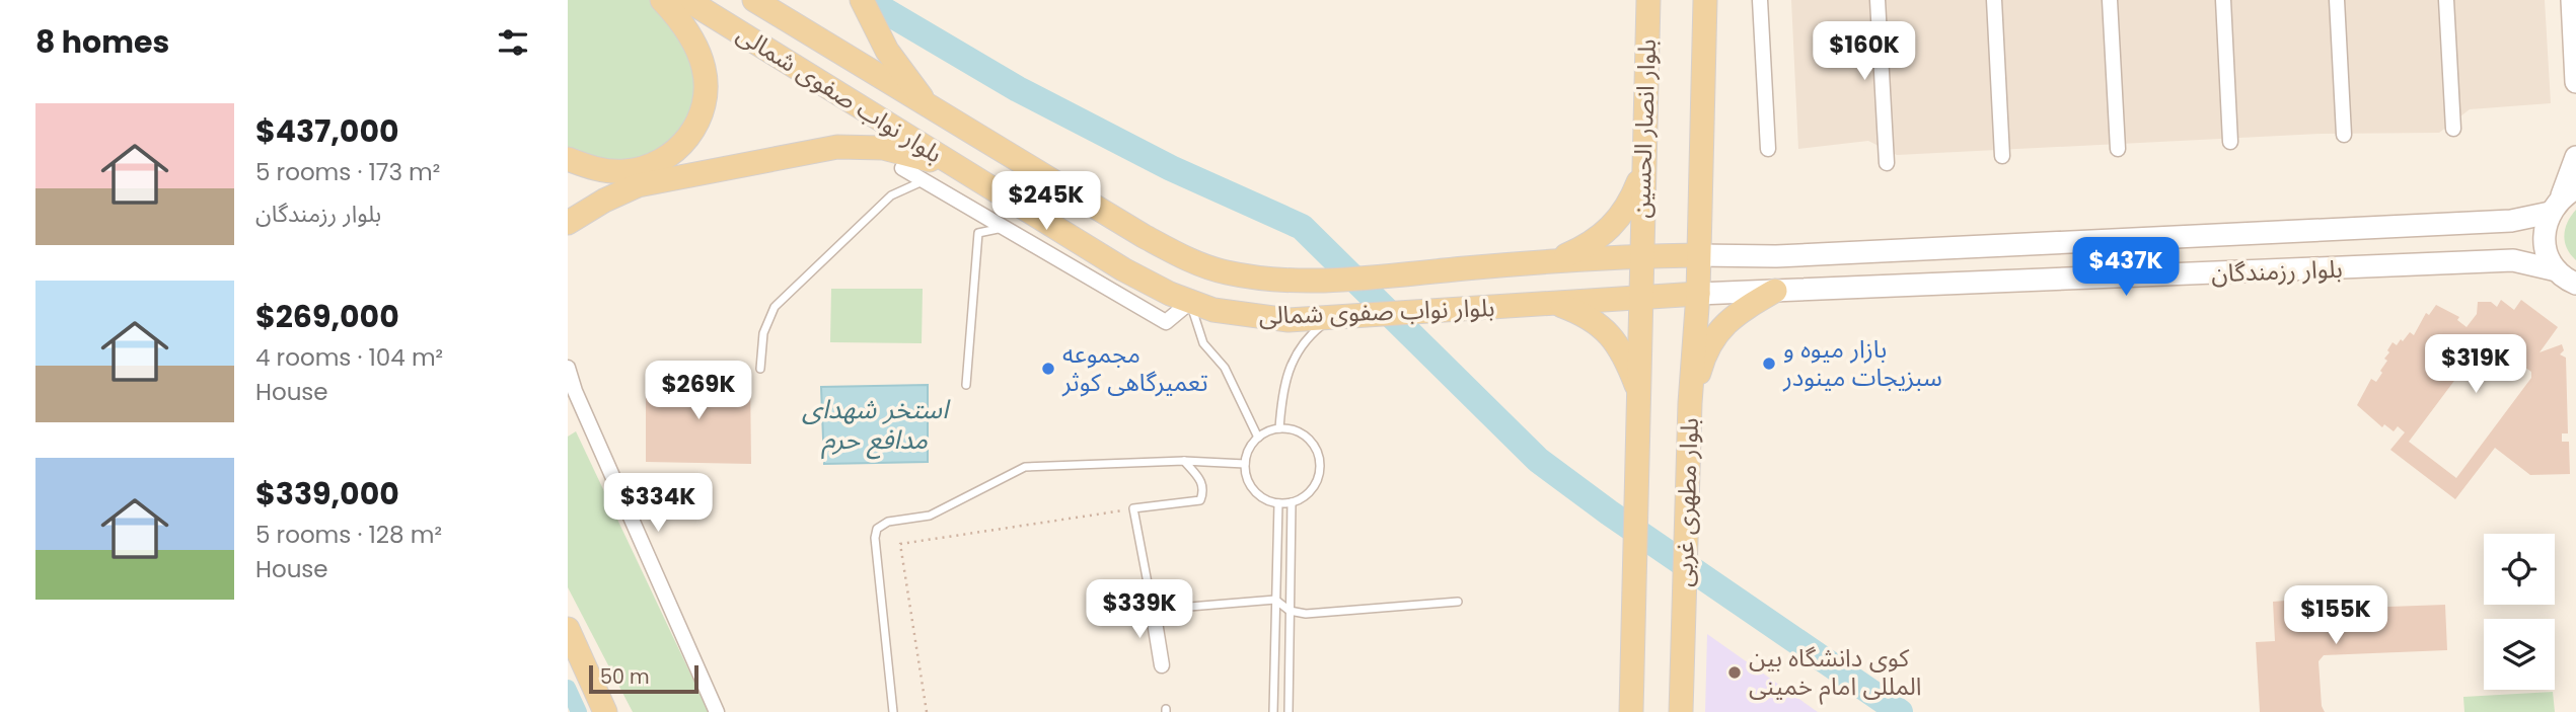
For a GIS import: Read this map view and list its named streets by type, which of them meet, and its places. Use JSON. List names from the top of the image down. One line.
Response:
{"streets":{"main road":["بلوار نواب صفوی شمالی","بلوار انصار الحسین","بلوار رزمندگان","بلوار مطهری غربی"]},"crossings":[["بلوار نواب صفوی شمالی","بلوار انصار الحسین"],["بلوار نواب صفوی شمالی","بلوار رزمندگان"],["بلوار نواب صفوی شمالی","بلوار مطهری غربی"],["بلوار انصار الحسین","بلوار مطهری غربی"],["بلوار رزمندگان","بلوار مطهری غربی"]],"water":["استخر شهدای مدافع حرم"],"places":["بازار میوه و سبزیجات مینودر","مجموعه تعمیرگاهی کوثر","کوی دانشگاه بین المللی امام خمینی"],"scale_bar":"50 m","page":{"heading":"8 homes","price":["$160K","$245K","$437K","$319K","$269K","$334K","$339K","$155K"],"list":[{"name":"$437,000","note":"5 rooms · 173 m² · بلوار رزمندگان"},{"name":"$269,000","note":"4 rooms · 104 m² · House"},{"name":"$339,000","note":"5 rooms · 128 m² · House"}],"scale":"50 m"}}
